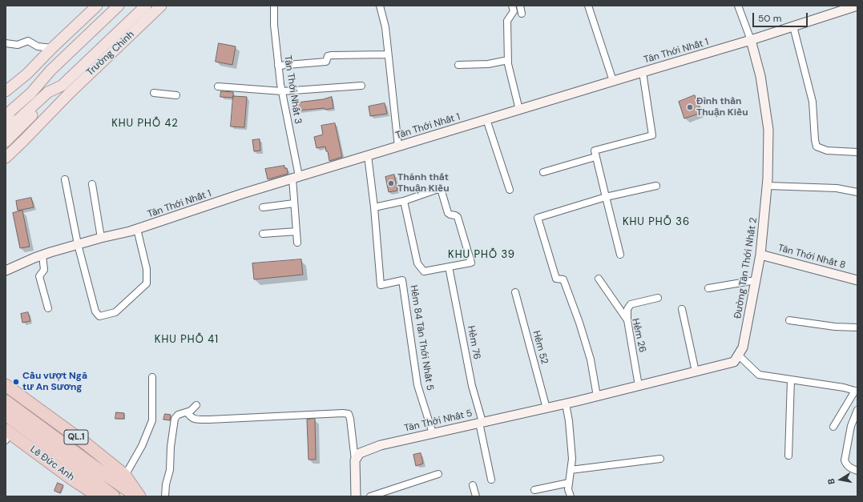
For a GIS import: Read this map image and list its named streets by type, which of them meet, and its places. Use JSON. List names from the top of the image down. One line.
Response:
{"streets":{"highway":["QL.1","Lê Đức Anh"],"main road":["Trường Chinh"],"street":["Tân Thới Nhất 1","Tân Thới Nhất 3","Tân Thới Nhất 8","Đường Tân Thới Nhất 2","Hẻm 26","Hẻm 84 Tân Thới Nhất 5","Hẻm 76","Hẻm 52","Tân Thới Nhất 5"]},"crossings":[["Tân Thới Nhất 1","Tân Thới Nhất 3"],["Tân Thới Nhất 1","Đường Tân Thới Nhất 2"],["Tân Thới Nhất 1","Hẻm 84 Tân Thới Nhất 5"],["Tân Thới Nhất 8","Đường Tân Thới Nhất 2"],["Hẻm 84 Tân Thới Nhất 5","Tân Thới Nhất 5"],["Hẻm 76","Tân Thới Nhất 5"],["Hẻm 52","Tân Thới Nhất 5"],["QL.1","Lê Đức Anh"]],"districts":["KHU PHỐ 42","KHU PHỐ 36","KHU PHỐ 39","KHU PHỐ 41"],"places":["Đình thần Thuận Kiều","Thánh thất Thuận Kiều","Cầu vượt Ngã tư An Sương"],"scale_bar":"50 m","north":"left"}
